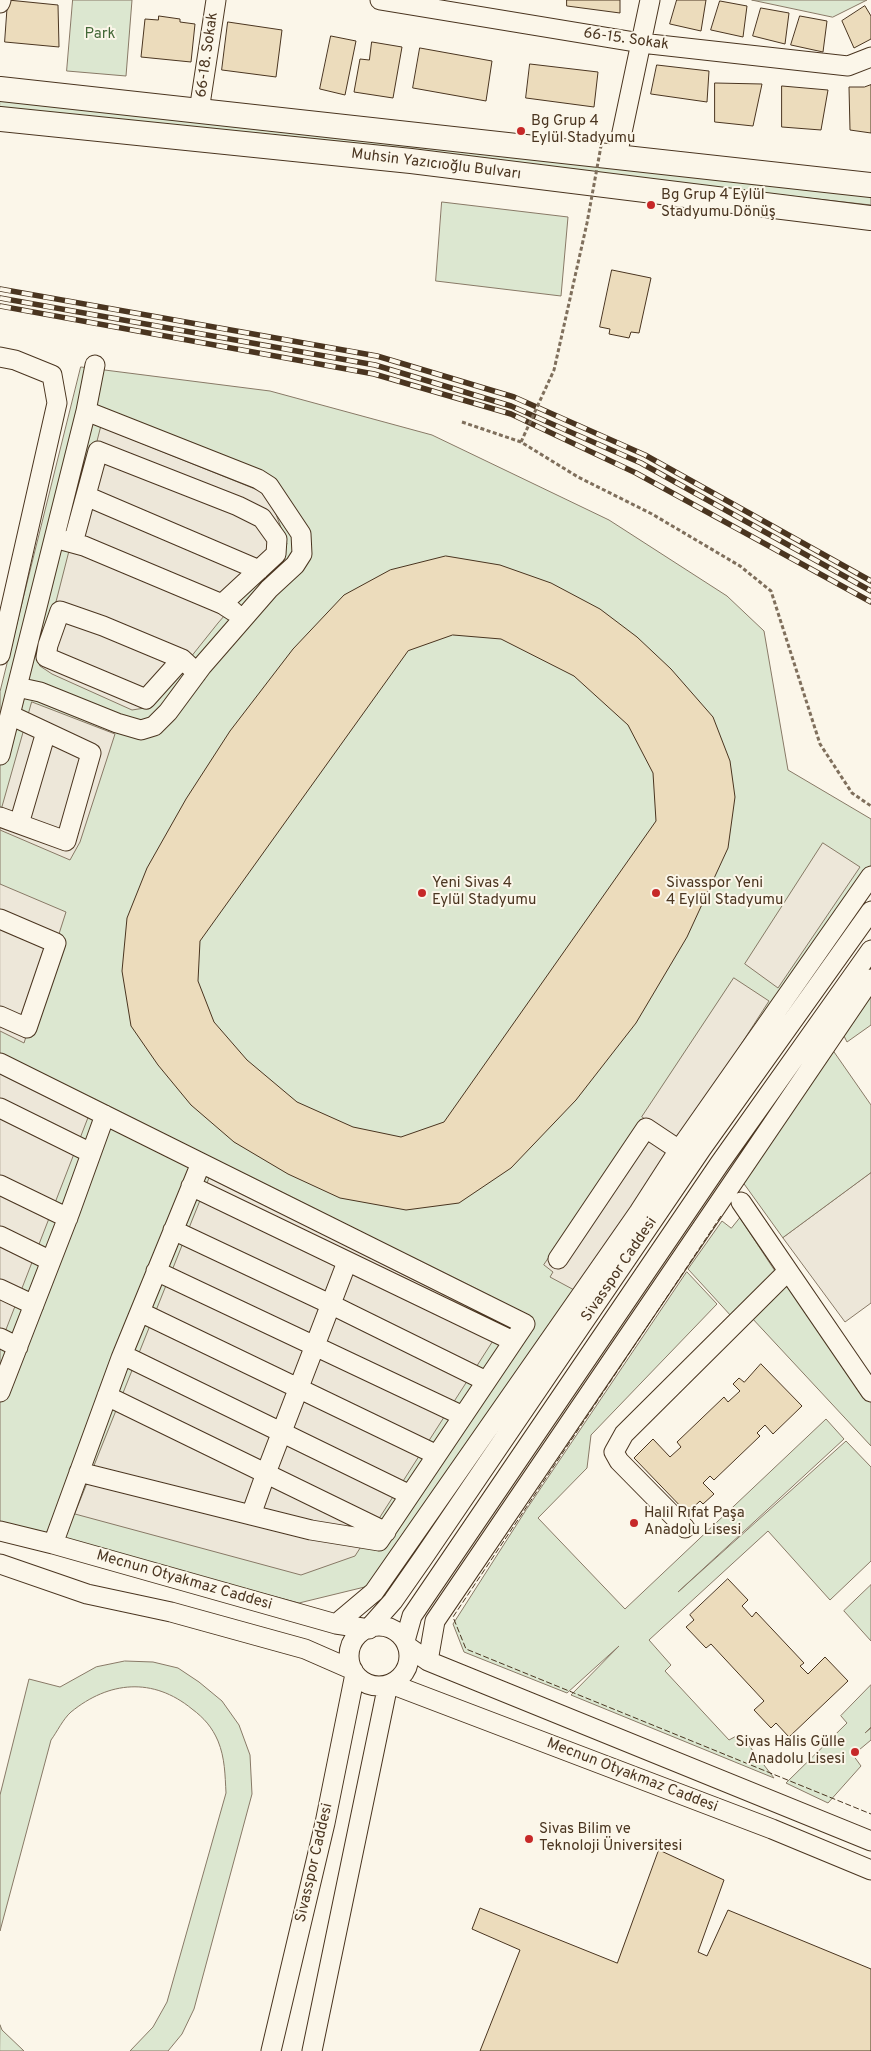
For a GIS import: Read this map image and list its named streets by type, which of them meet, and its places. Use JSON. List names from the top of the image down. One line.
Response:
{"streets":{"main road":["Muhsin Yazıcıoğlu Bulvarı"],"street":["66-15. Sokak","66-18. Sokak","Sivasspor Caddesi","Mecnun Otyakmaz Caddesi"]},"crossings":[["66-18. Sokak","Muhsin Yazıcıoğlu Bulvarı"],["Sivasspor Caddesi","Mecnun Otyakmaz Caddesi"]],"parks":["Park"],"places":["Bg Grup 4 Eylül Stadyumu","Bg Grup 4 Eylül Stadyumu Dönüş","Yeni Sivas 4 Eylül Stadyumu","Sivasspor Yeni 4 Eylül Stadyumu","Halil Rıfat Paşa Anadolu Lisesi","Sivas Halis Gülle Anadolu Lisesi","Sivas Bilim ve Teknoloji Üniversitesi"]}
